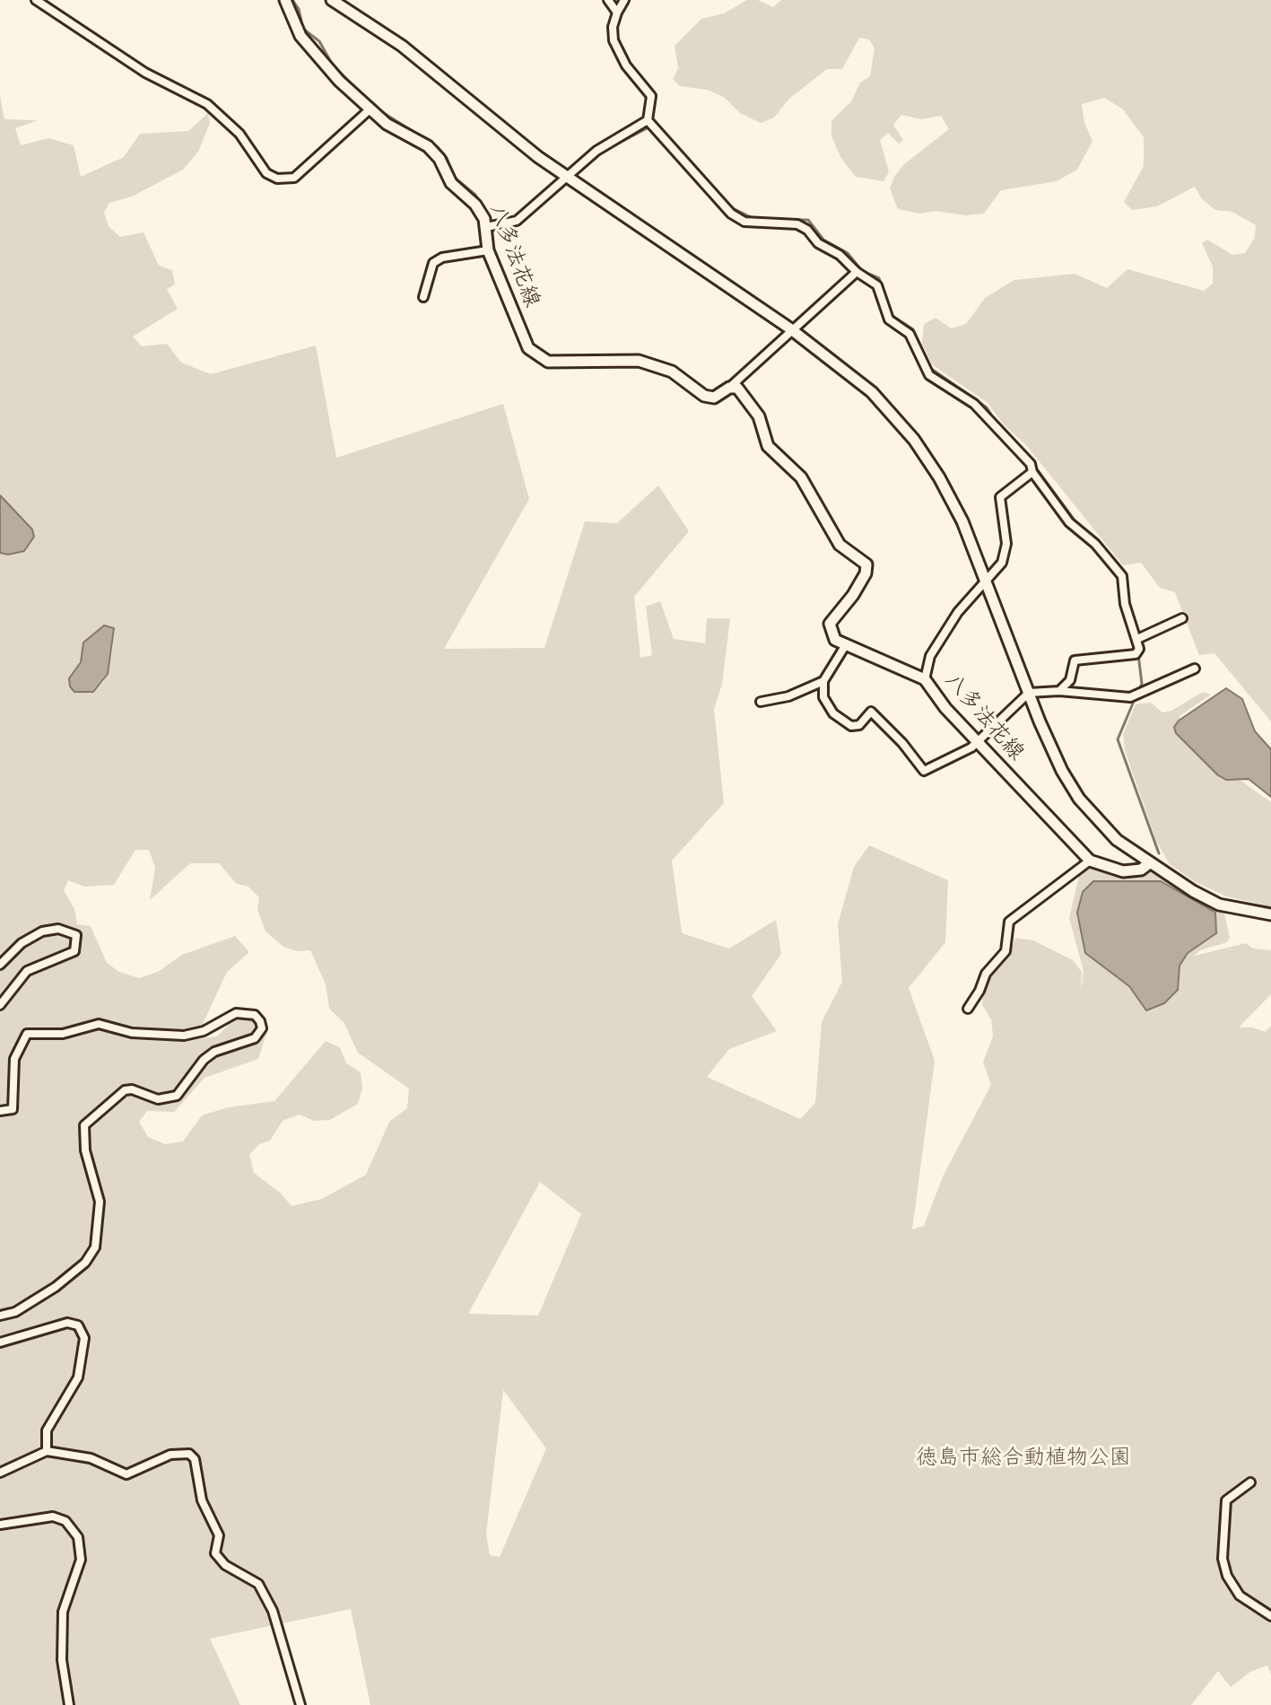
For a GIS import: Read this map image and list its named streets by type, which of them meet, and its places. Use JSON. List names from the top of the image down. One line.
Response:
{"streets":{"main road":["八多法花線"]},"parks":["徳島市総合動植物公園"]}
